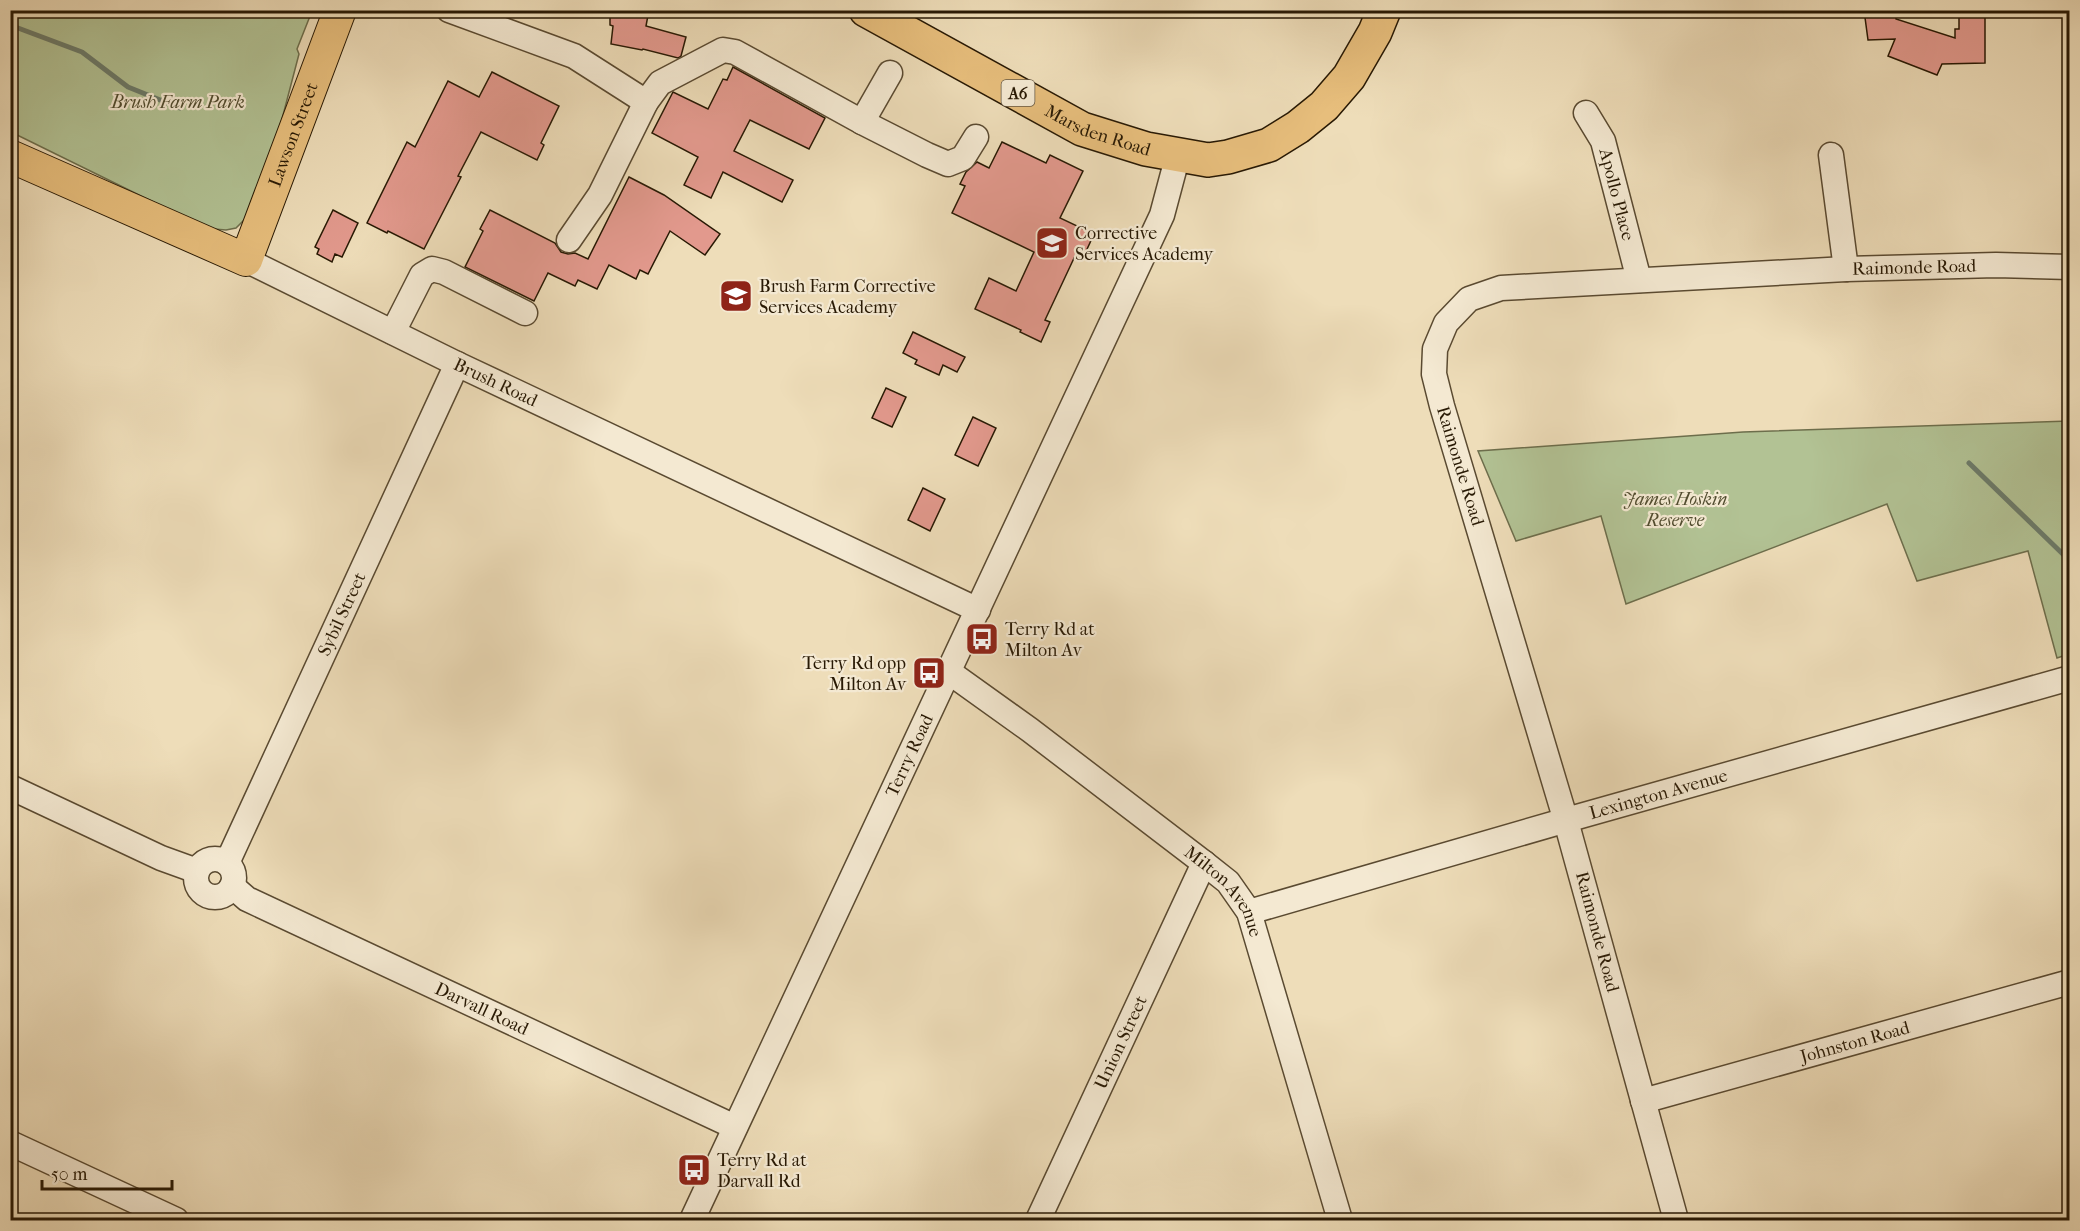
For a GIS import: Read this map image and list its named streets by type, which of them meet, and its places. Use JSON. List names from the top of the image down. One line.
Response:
{"streets":{"highway":["A6","Marsden Road"],"main road":["Lawson Street","Brush Road"],"street":["Apollo Place","Raimonde Road","Sybil Street","Terry Road","Lexington Avenue","Milton Avenue","Darvall Road","Union Street","Johnston Road"]},"crossings":[["Marsden Road","Terry Road"],["Lawson Street","Brush Road"],["Apollo Place","Raimonde Road"],["Raimonde Road","Lexington Avenue"],["Raimonde Road","Johnston Road"],["Brush Road","Sybil Street"],["Brush Road","Terry Road"],["Sybil Street","Darvall Road"],["Terry Road","Milton Avenue"],["Terry Road","Darvall Road"],["Lexington Avenue","Milton Avenue"],["Milton Avenue","Union Street"]],"parks":["Brush Farm Park","James Hoskin Reserve"],"places":{"school or university":["Corrective Services Academy","Brush Farm Corrective Services Academy"],"bus stop":["Terry Rd at Milton Av","Terry Rd opp Milton Av","Terry Rd at Darvall Rd"]},"scale_bar":"50 m"}
